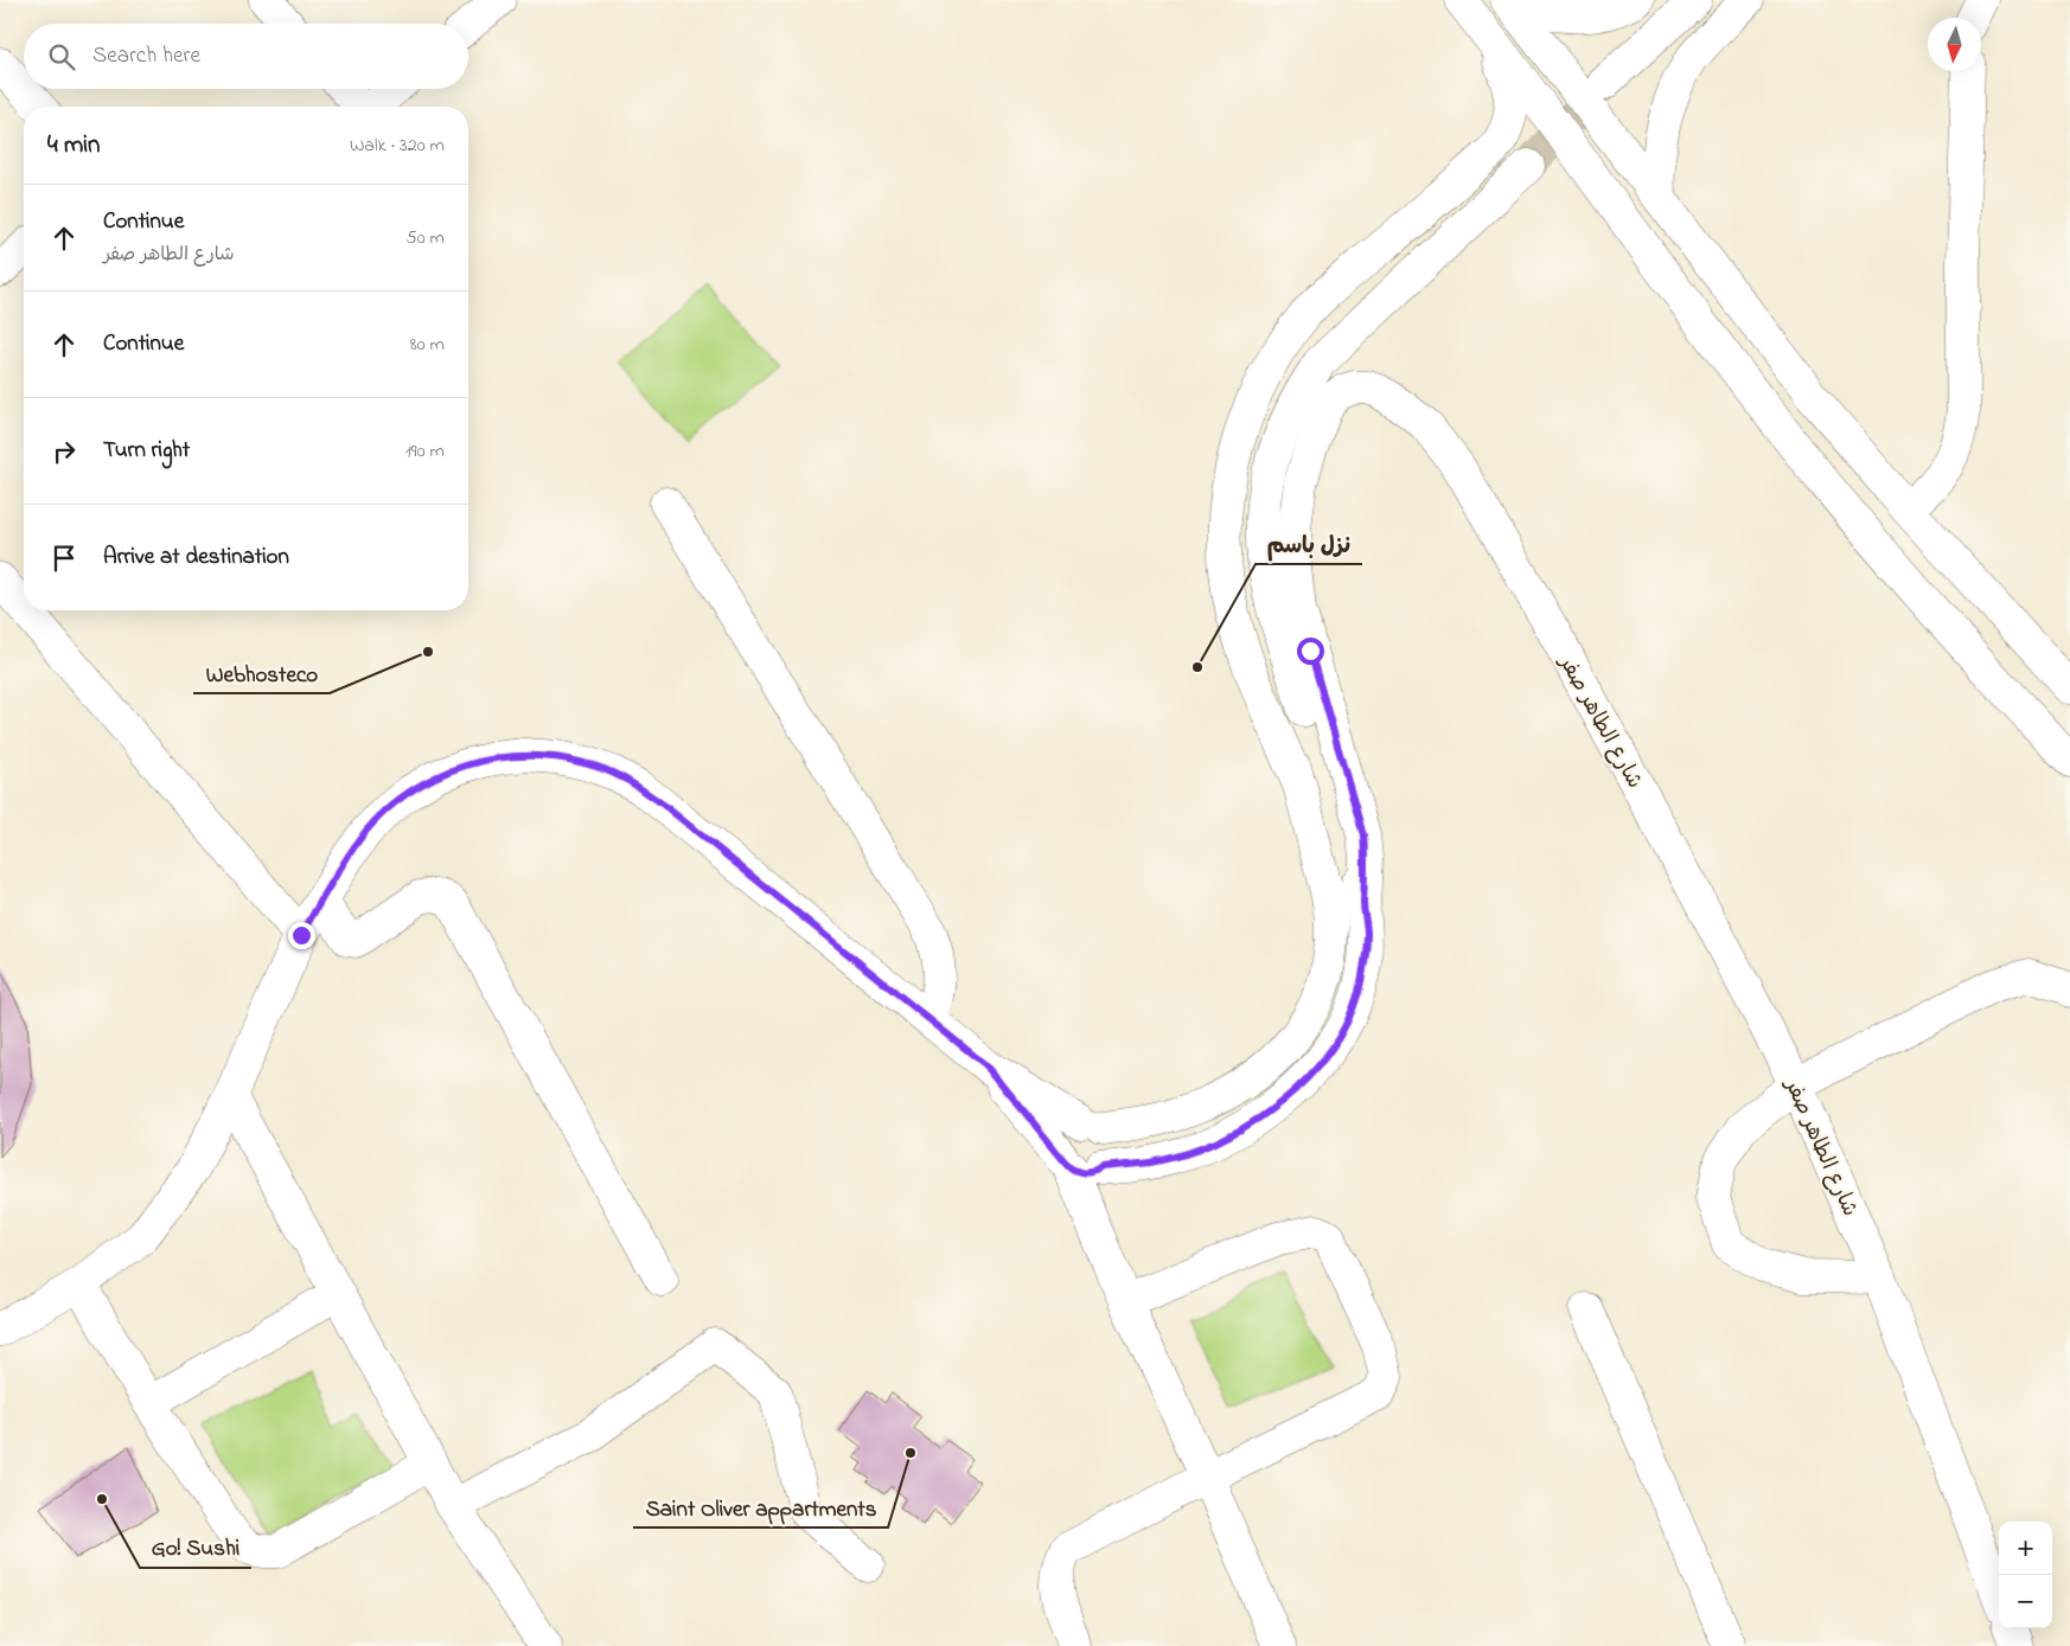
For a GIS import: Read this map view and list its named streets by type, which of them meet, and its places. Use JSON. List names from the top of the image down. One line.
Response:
{"streets":{"street":["شارع الطاهر صفر"]},"places":["Webhosteco","نزل باسم","Saint Oliver appartments","Go! Sushi"],"north":"bottom","page":{"search":"Search here","heading":["4 min","Walk · 320 m"],"list":[["Continue","شارع الطاهر صفر","50 m"],["Continue","80 m"],["Turn right","190 m"],"Arrive at destination"],"map_buttons":["+","−"]}}
